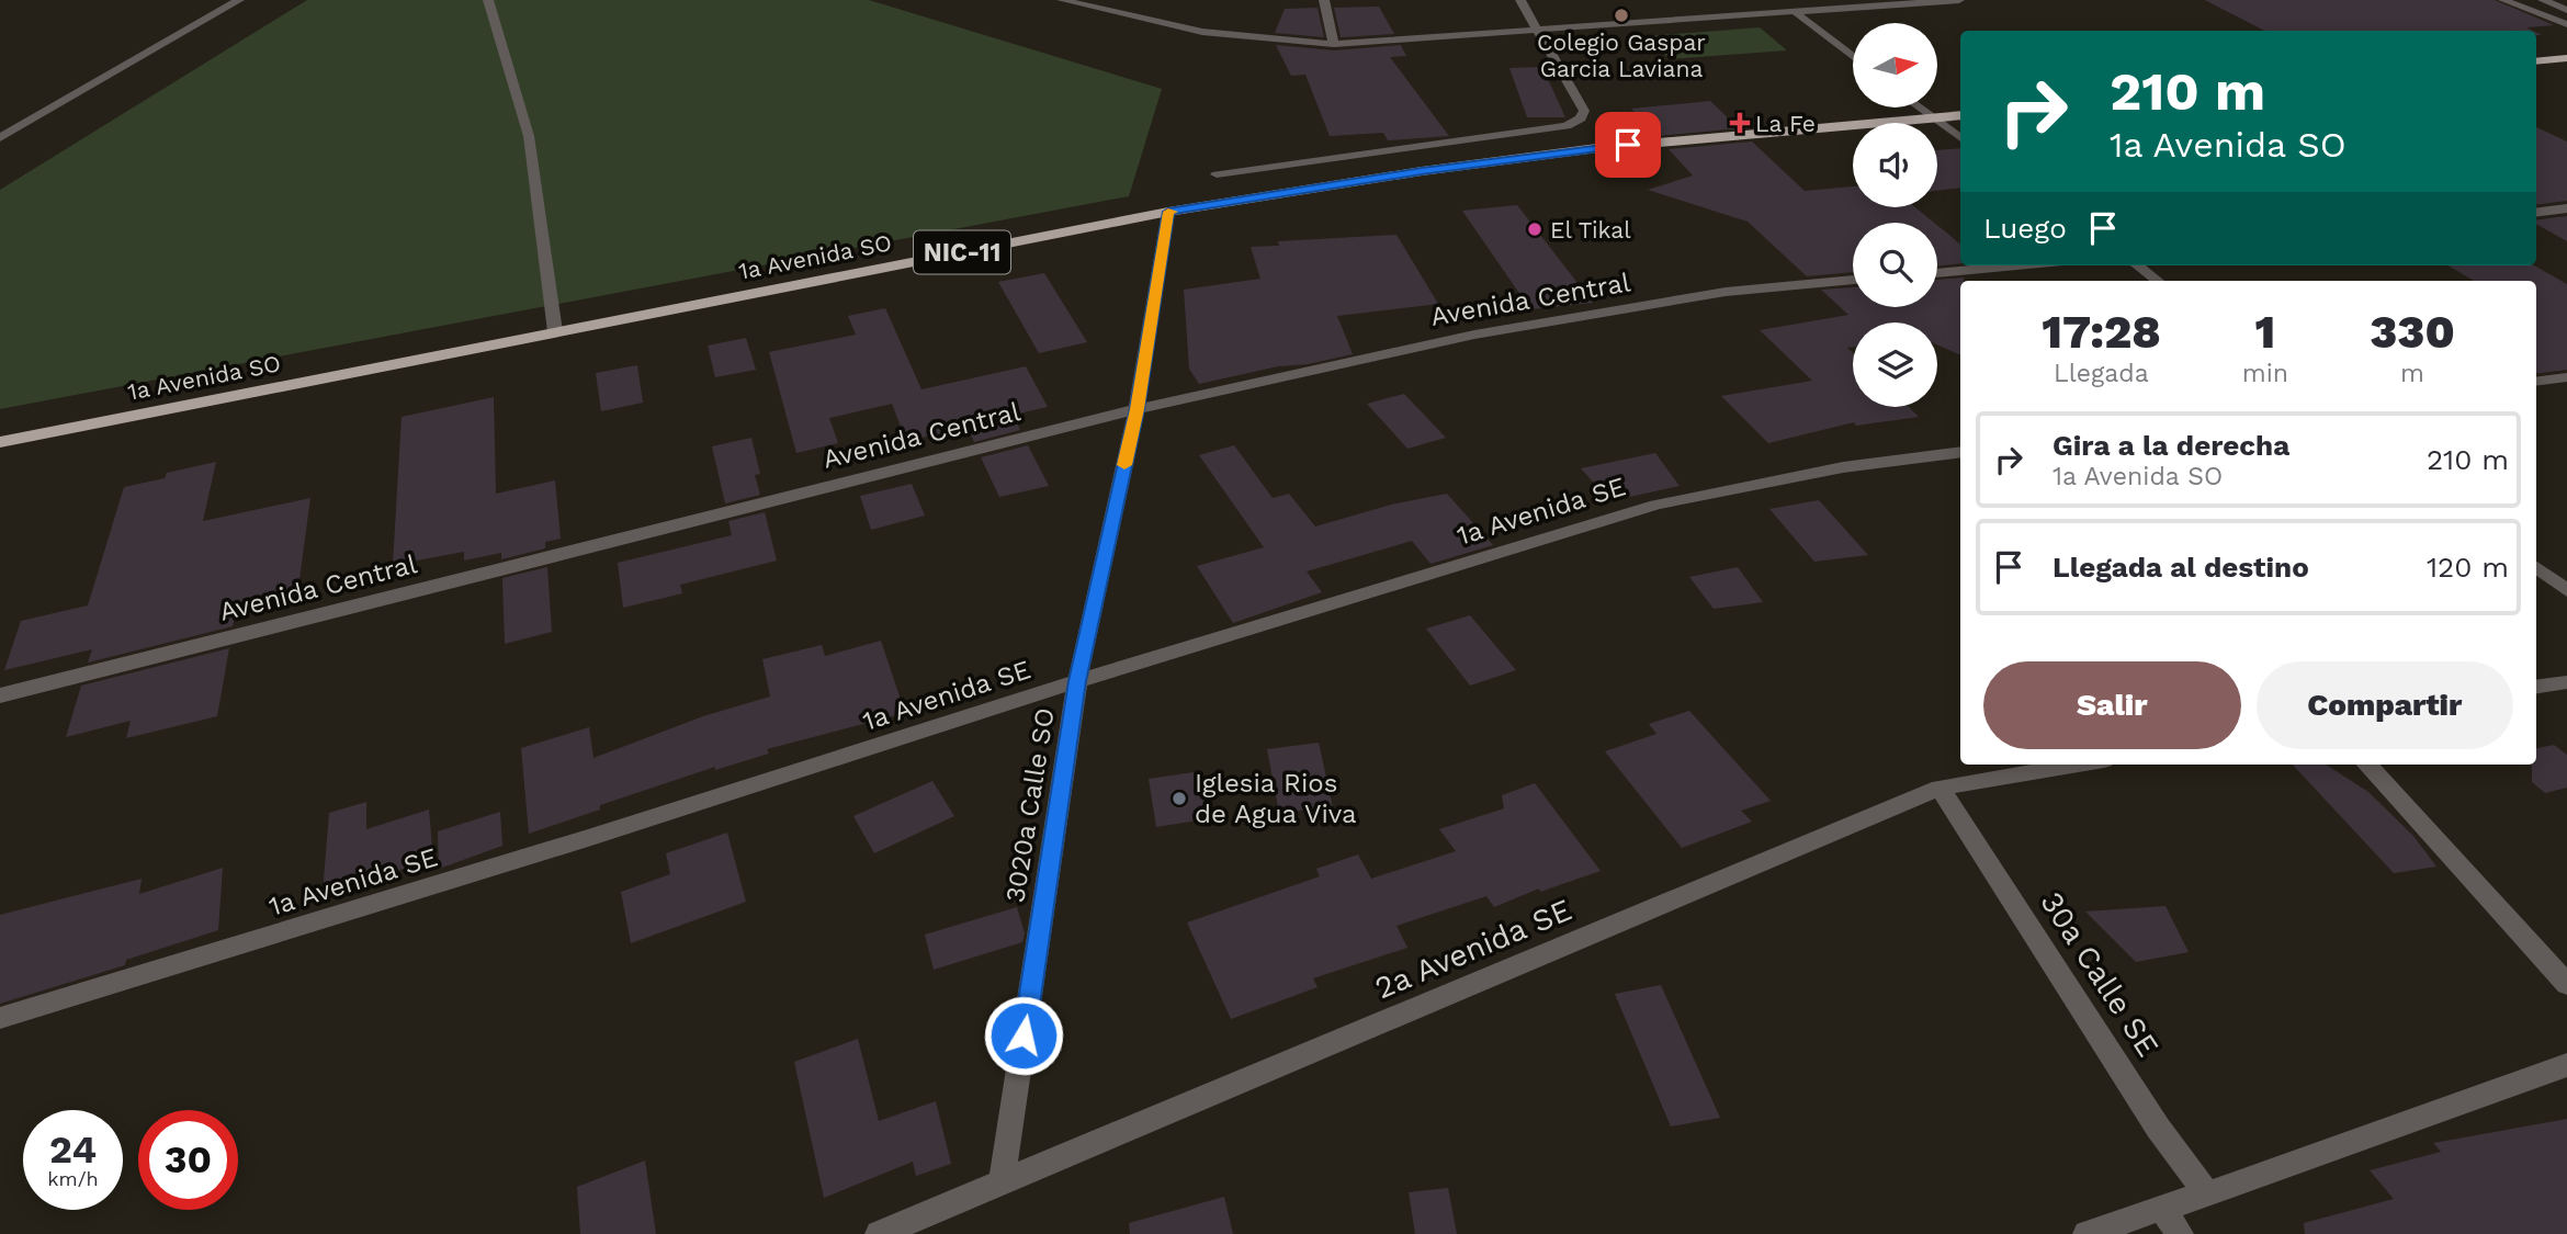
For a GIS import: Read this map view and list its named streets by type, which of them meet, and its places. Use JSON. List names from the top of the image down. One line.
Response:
{"streets":{"highway":["NIC-11","1a Avenida SO"],"street":["Avenida Central","1a Avenida SE","3020a Calle SO","2a Avenida SE","30a Calle SE"]},"crossings":[["1a Avenida SO","3020a Calle SO"],["Avenida Central","3020a Calle SO"],["1a Avenida SE","3020a Calle SO"],["3020a Calle SO","2a Avenida SE"],["2a Avenida SE","30a Calle SE"]],"places":{"other":["Colegio Gaspar Garcia Laviana","El Tikal","Iglesia Rios de Agua Viva"],"health":["La Fe"]},"north":"right","page":{"turn":["210 m","1a Avenida SO"],"then":"Luego","eta":["17:28","Llegada","1","min","330","m"],"list":[{"name":"Gira a la derecha","note":"1a Avenida SO","value":"210 m"},{"name":"Llegada al destino","value":"120 m"}],"buttons":["Salir","Compartir"],"speed":"24 km/h","limit":"30"}}
